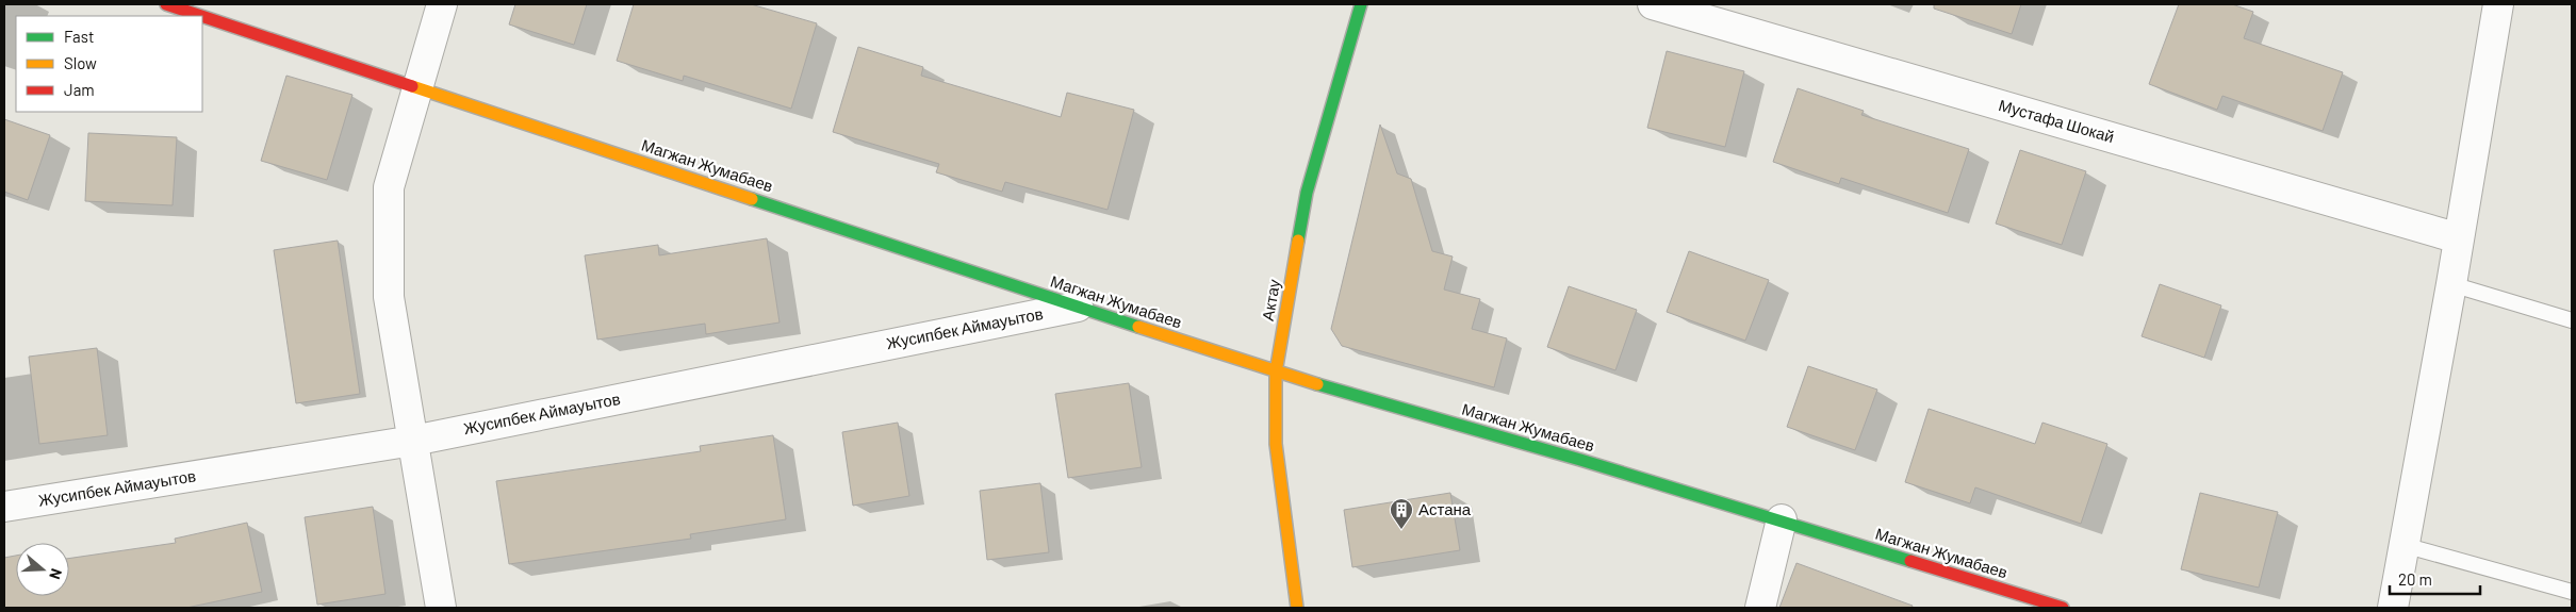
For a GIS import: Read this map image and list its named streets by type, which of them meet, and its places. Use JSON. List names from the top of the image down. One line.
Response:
{"streets":{"street":["Мустафа Шокай","Магжан Жумабаев","Актау","Жусипбек Аймауытов"]},"crossings":[["Магжан Жумабаев","Актау"],["Магжан Жумабаев","Жусипбек Аймауытов"]],"places":{"building":["Астана"]},"legend":["Fast","Slow","Jam"],"scale_bar":"20 m","north":"right"}
